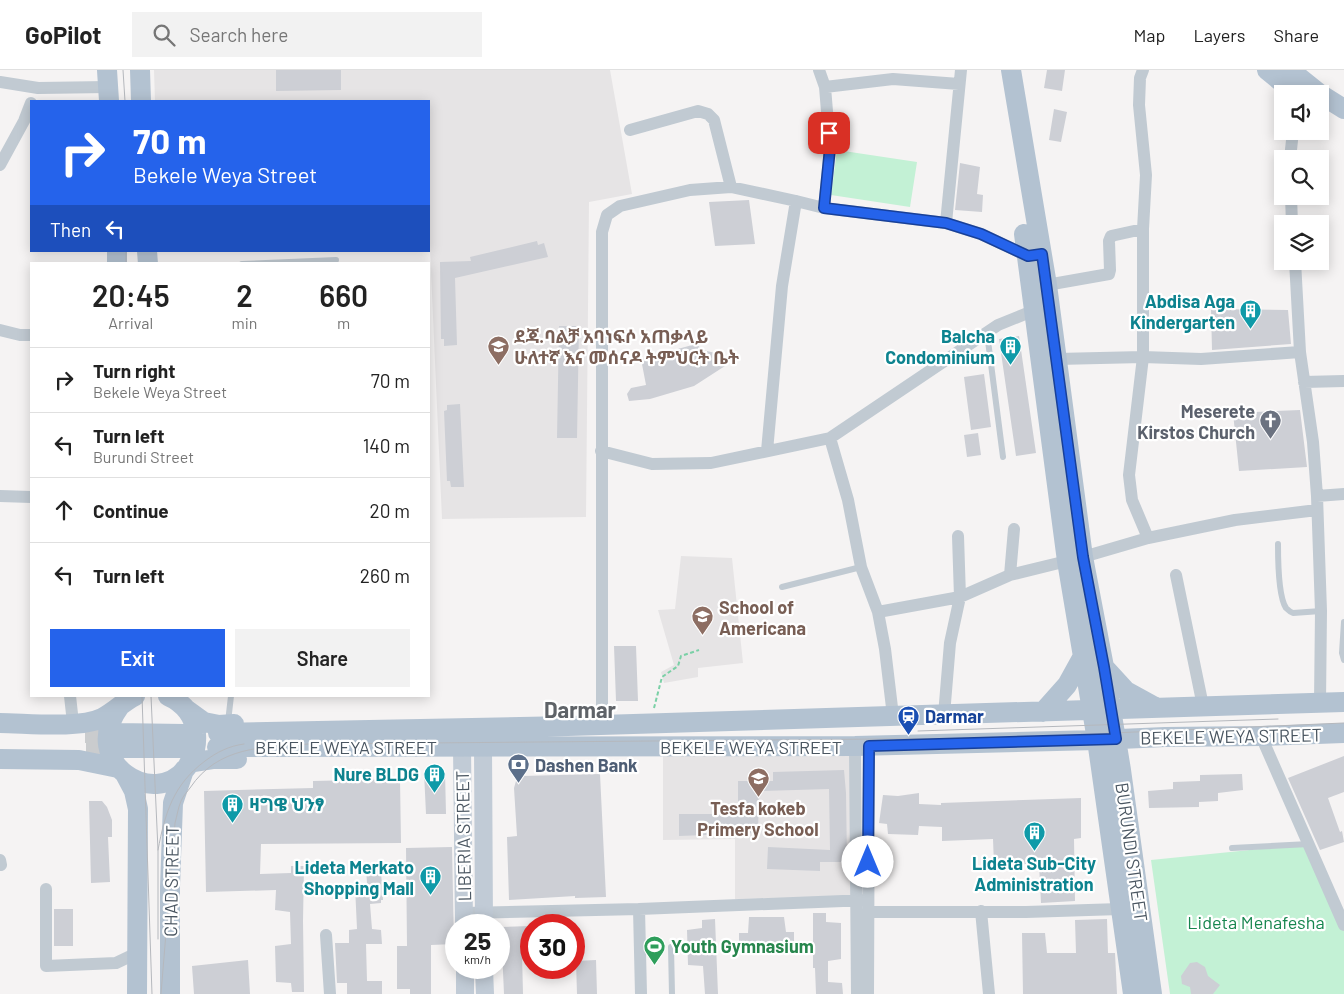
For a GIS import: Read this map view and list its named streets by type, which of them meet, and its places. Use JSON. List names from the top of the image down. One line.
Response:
{"streets":{"main road":["BEKELE WEYA STREET","BURUNDI STREET","CHAD STREET"],"street":["LIBERIA STREET"]},"crossings":[["BEKELE WEYA STREET","LIBERIA STREET"],["BEKELE WEYA STREET","BURUNDI STREET"]],"districts":["Darmar"],"parks":["Lideta Menafesha"],"places":{"building":["Abdisa Aga Kindergarten","Balcha Condominium","Nure BLDG","ዛግዌ ህንፃ","Lideta Sub-City Administration","Lideta Merkato Shopping Mall"],"school or university":["ደጃ.ባልቻ አባነፍሶ አጠቃላይ ሁለተኛ እና መሰናዶ ትምህርት ቤት","School of Americana","Tesfa kokeb Primery School"],"church":["Meserete Kirstos Church"],"station":["Darmar"],"bank":["Dashen Bank"],"sports":["Youth Gymnasium"]},"page":{"header":"GoPilot","search":"Search here","nav":["Map","Layers","Share"],"turn":["70 m","Bekele Weya Street"],"then":"Then","eta":["20:45","Arrival","2","min","660","m"],"list":[{"name":"Turn right","note":"Bekele Weya Street","value":"70 m"},{"name":"Turn left","note":"Burundi Street","value":"140 m"},{"name":"Continue","value":"20 m"},{"name":"Turn left","value":"260 m"}],"buttons":["Exit","Share"],"speed":"25 km/h","limit":"30"}}
